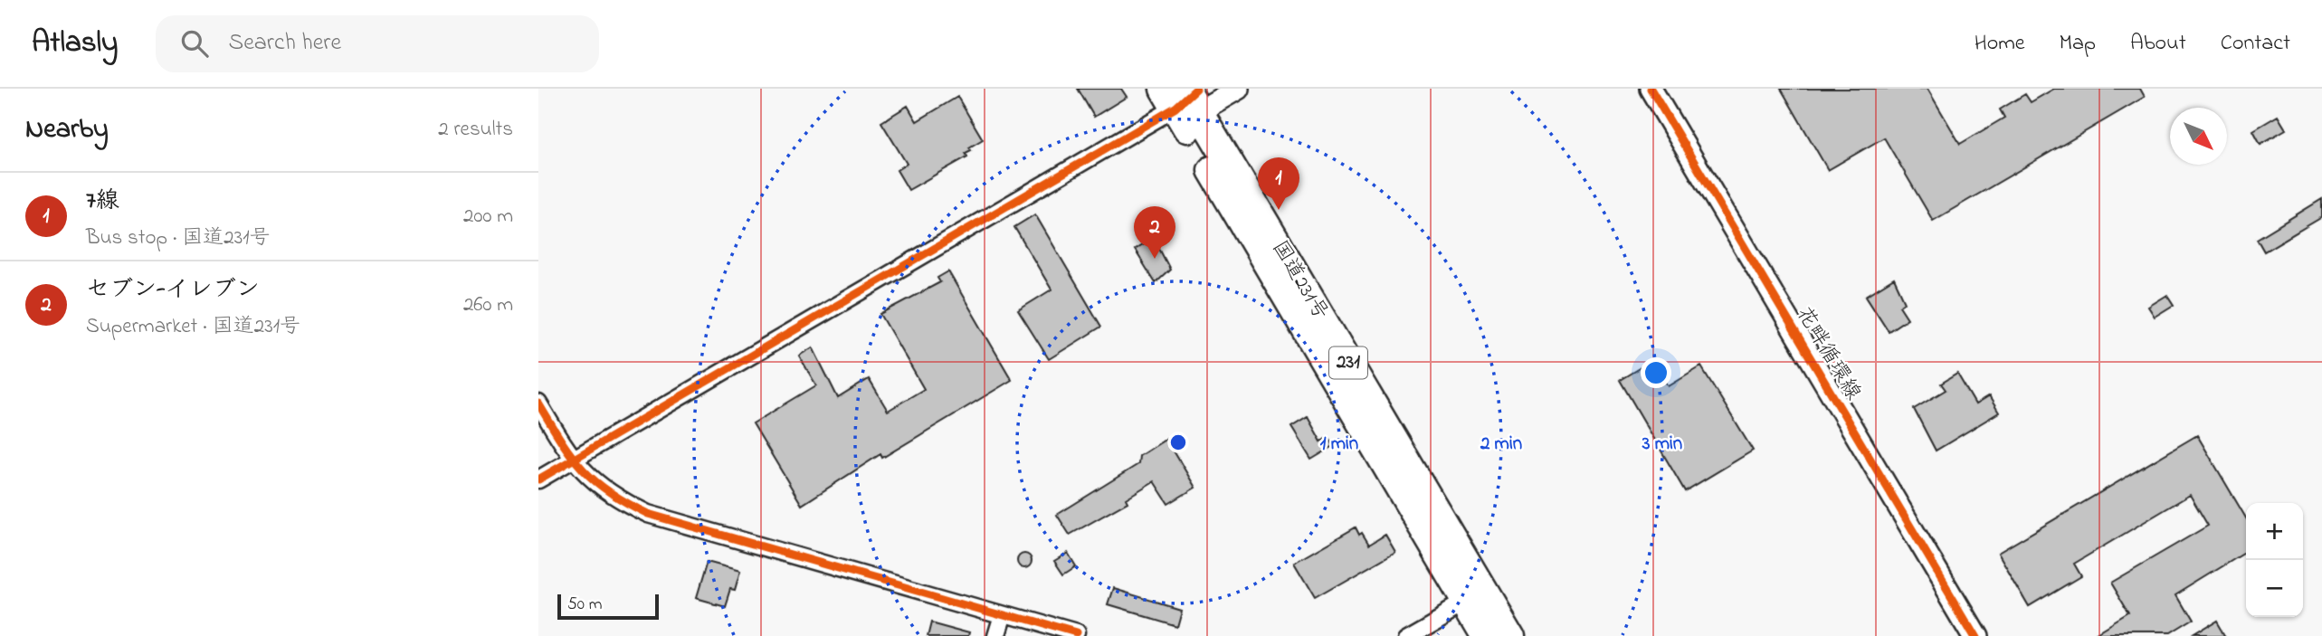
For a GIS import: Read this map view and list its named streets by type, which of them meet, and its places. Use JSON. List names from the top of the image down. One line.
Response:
{"streets":{"highway":["国道231号","231"],"street":["花畔循環線"]},"scale_bar":"50 m","north":"bottom right","page":{"header":"Atlasly","search":"Search here","nav":["Home","Map","About","Contact"],"heading":["Nearby","2 results"],"pins":["1","2"],"list":[{"mark":"1","name":"7線","note":"Bus stop · 国道231号","value":"200 m"},{"mark":"2","name":"セブン-イレブン","note":"Supermarket · 国道231号","value":"260 m"}],"map_buttons":["+","−"],"scale":"50 m"},"rings":["1 min","2 min","3 min"]}
